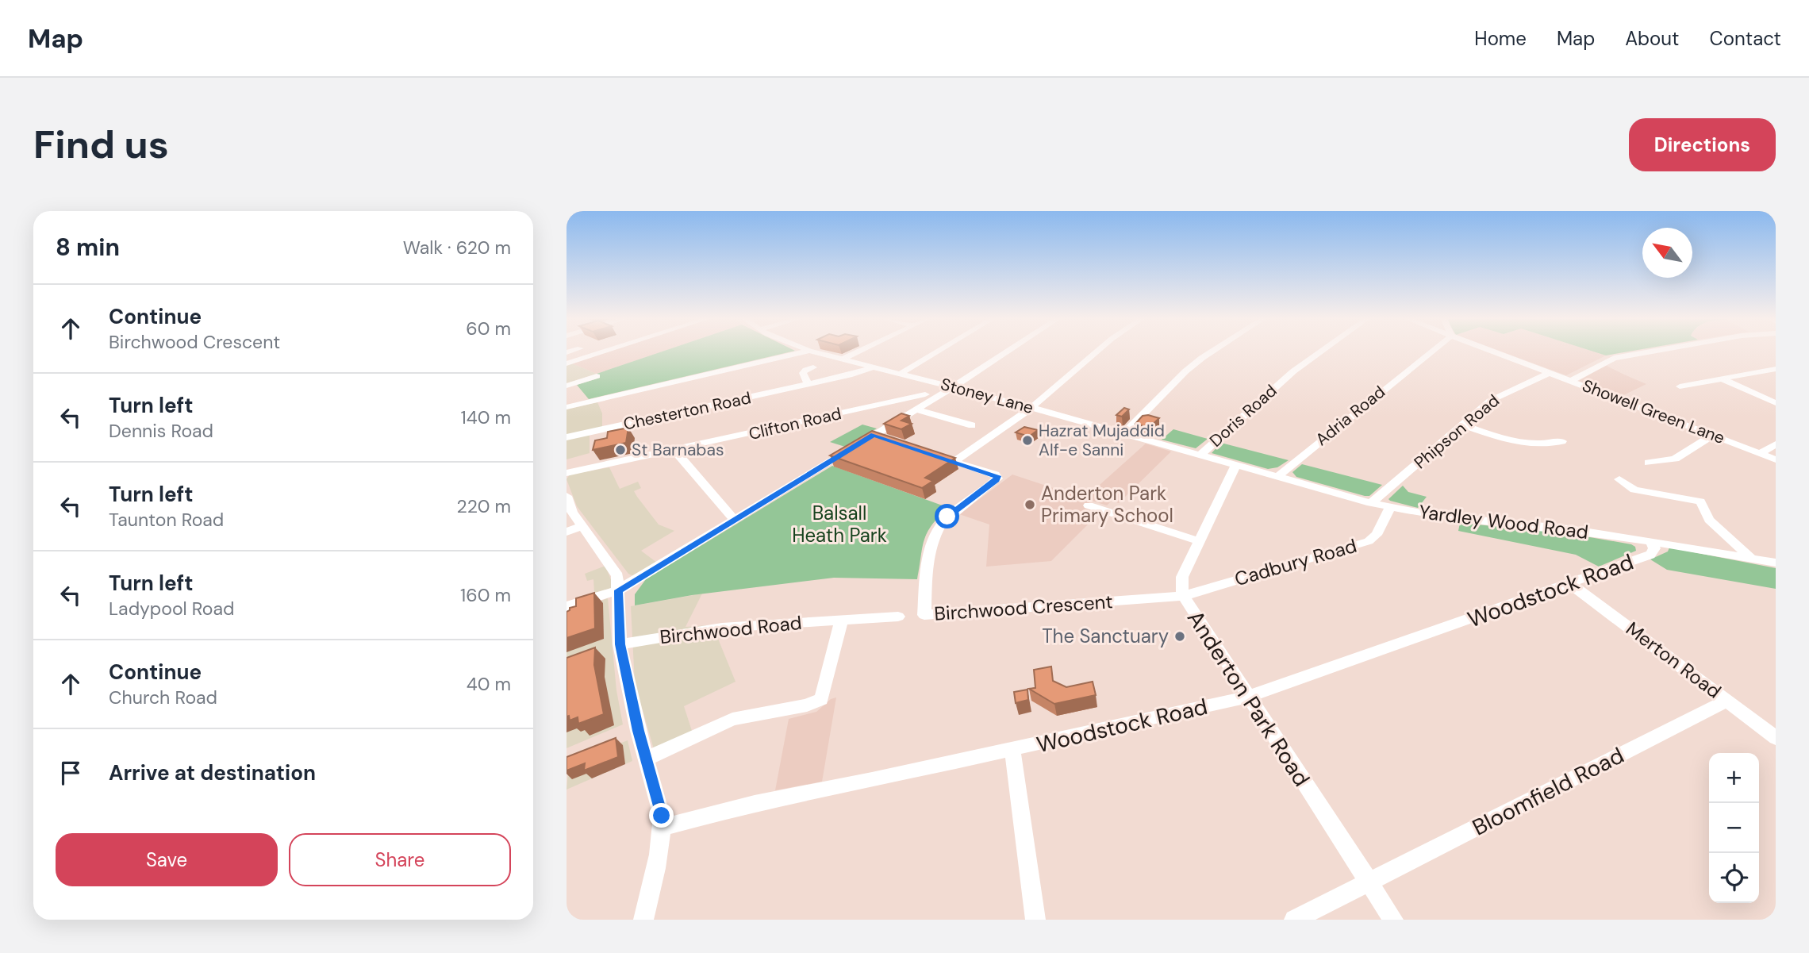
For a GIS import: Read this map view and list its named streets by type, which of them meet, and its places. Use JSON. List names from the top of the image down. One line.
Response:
{"streets":{"street":["Stoney Lane","Chesterton Road","Showell Green Lane","Doris Road","Adria Road","Clifton Road","Phipson Road","Yardley Wood Road","Cadbury Road","Woodstock Road","Birchwood Crescent","Birchwood Road","Merton Road","Anderton Park Road","Bloomfield Road"]},"crossings":[["Stoney Lane","Chesterton Road"],["Stoney Lane","Doris Road"],["Stoney Lane","Yardley Wood Road"],["Stoney Lane","Anderton Park Road"],["Showell Green Lane","Phipson Road"],["Adria Road","Yardley Wood Road"],["Phipson Road","Yardley Wood Road"],["Yardley Wood Road","Cadbury Road"],["Yardley Wood Road","Woodstock Road"],["Yardley Wood Road","Anderton Park Road"],["Cadbury Road","Birchwood Crescent"],["Cadbury Road","Anderton Park Road"],["Woodstock Road","Merton Road"],["Woodstock Road","Anderton Park Road"],["Birchwood Crescent","Anderton Park Road"],["Merton Road","Bloomfield Road"],["Anderton Park Road","Bloomfield Road"]],"parks":["Balsall Heath Park"],"places":["Hazrat Mujaddid Alf-e Sanni","St Barnabas","Anderton Park Primary School","The Sanctuary"],"north":"top left","page":{"header":"Map","nav":["Home","Map","About","Contact"],"buttons":["Directions",["Save","Share"]],"title":"Find us","heading":["8 min","Walk · 620 m"],"list":[["Continue","Birchwood Crescent","60 m"],["Turn left","Dennis Road","140 m"],["Turn left","Taunton Road","220 m"],["Turn left","Ladypool Road","160 m"],["Continue","Church Road","40 m"],"Arrive at destination"],"map_buttons":["+","−"]}}
